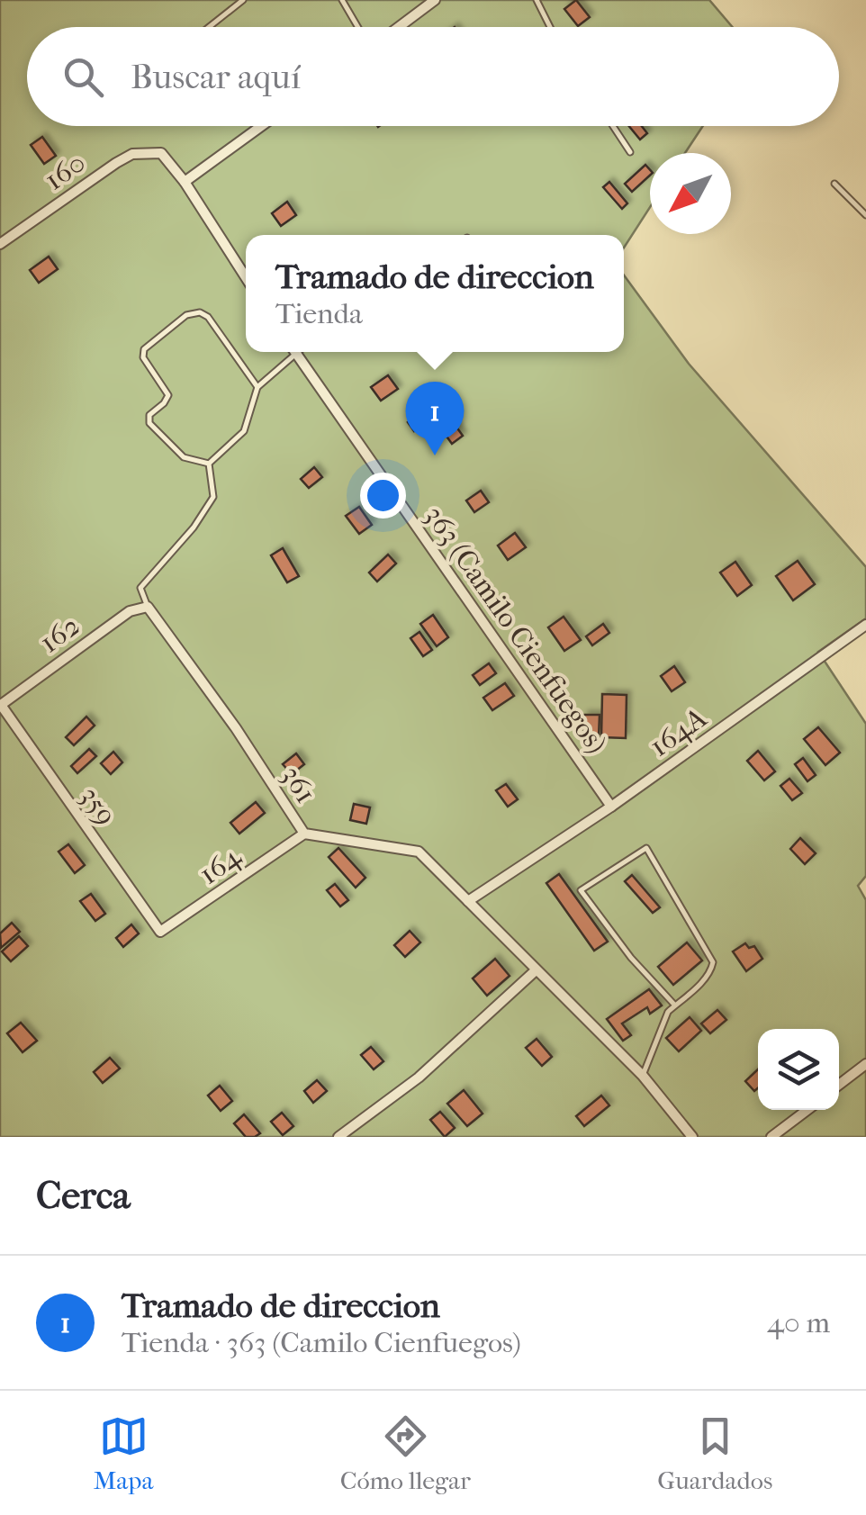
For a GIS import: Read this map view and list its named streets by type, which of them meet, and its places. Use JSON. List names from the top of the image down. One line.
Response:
{"streets":{"street":["160","363 (Camilo Cienfuegos)","162","164A","361","359","164"]},"crossings":[["363 (Camilo Cienfuegos)","164A"],["162","361"],["162","359"],["164A","361"],["361","164"],["359","164"]],"north":"bottom left","page":{"search":"Buscar aquí","popup":["Tramado de direccion","Tienda"],"pins":"1","heading":"Cerca","list":[{"mark":"1","name":"Tramado de direccion","note":"Tienda · 363 (Camilo Cienfuegos)","value":"40 m"}],"nav":["Mapa","Cómo llegar","Guardados"]}}
